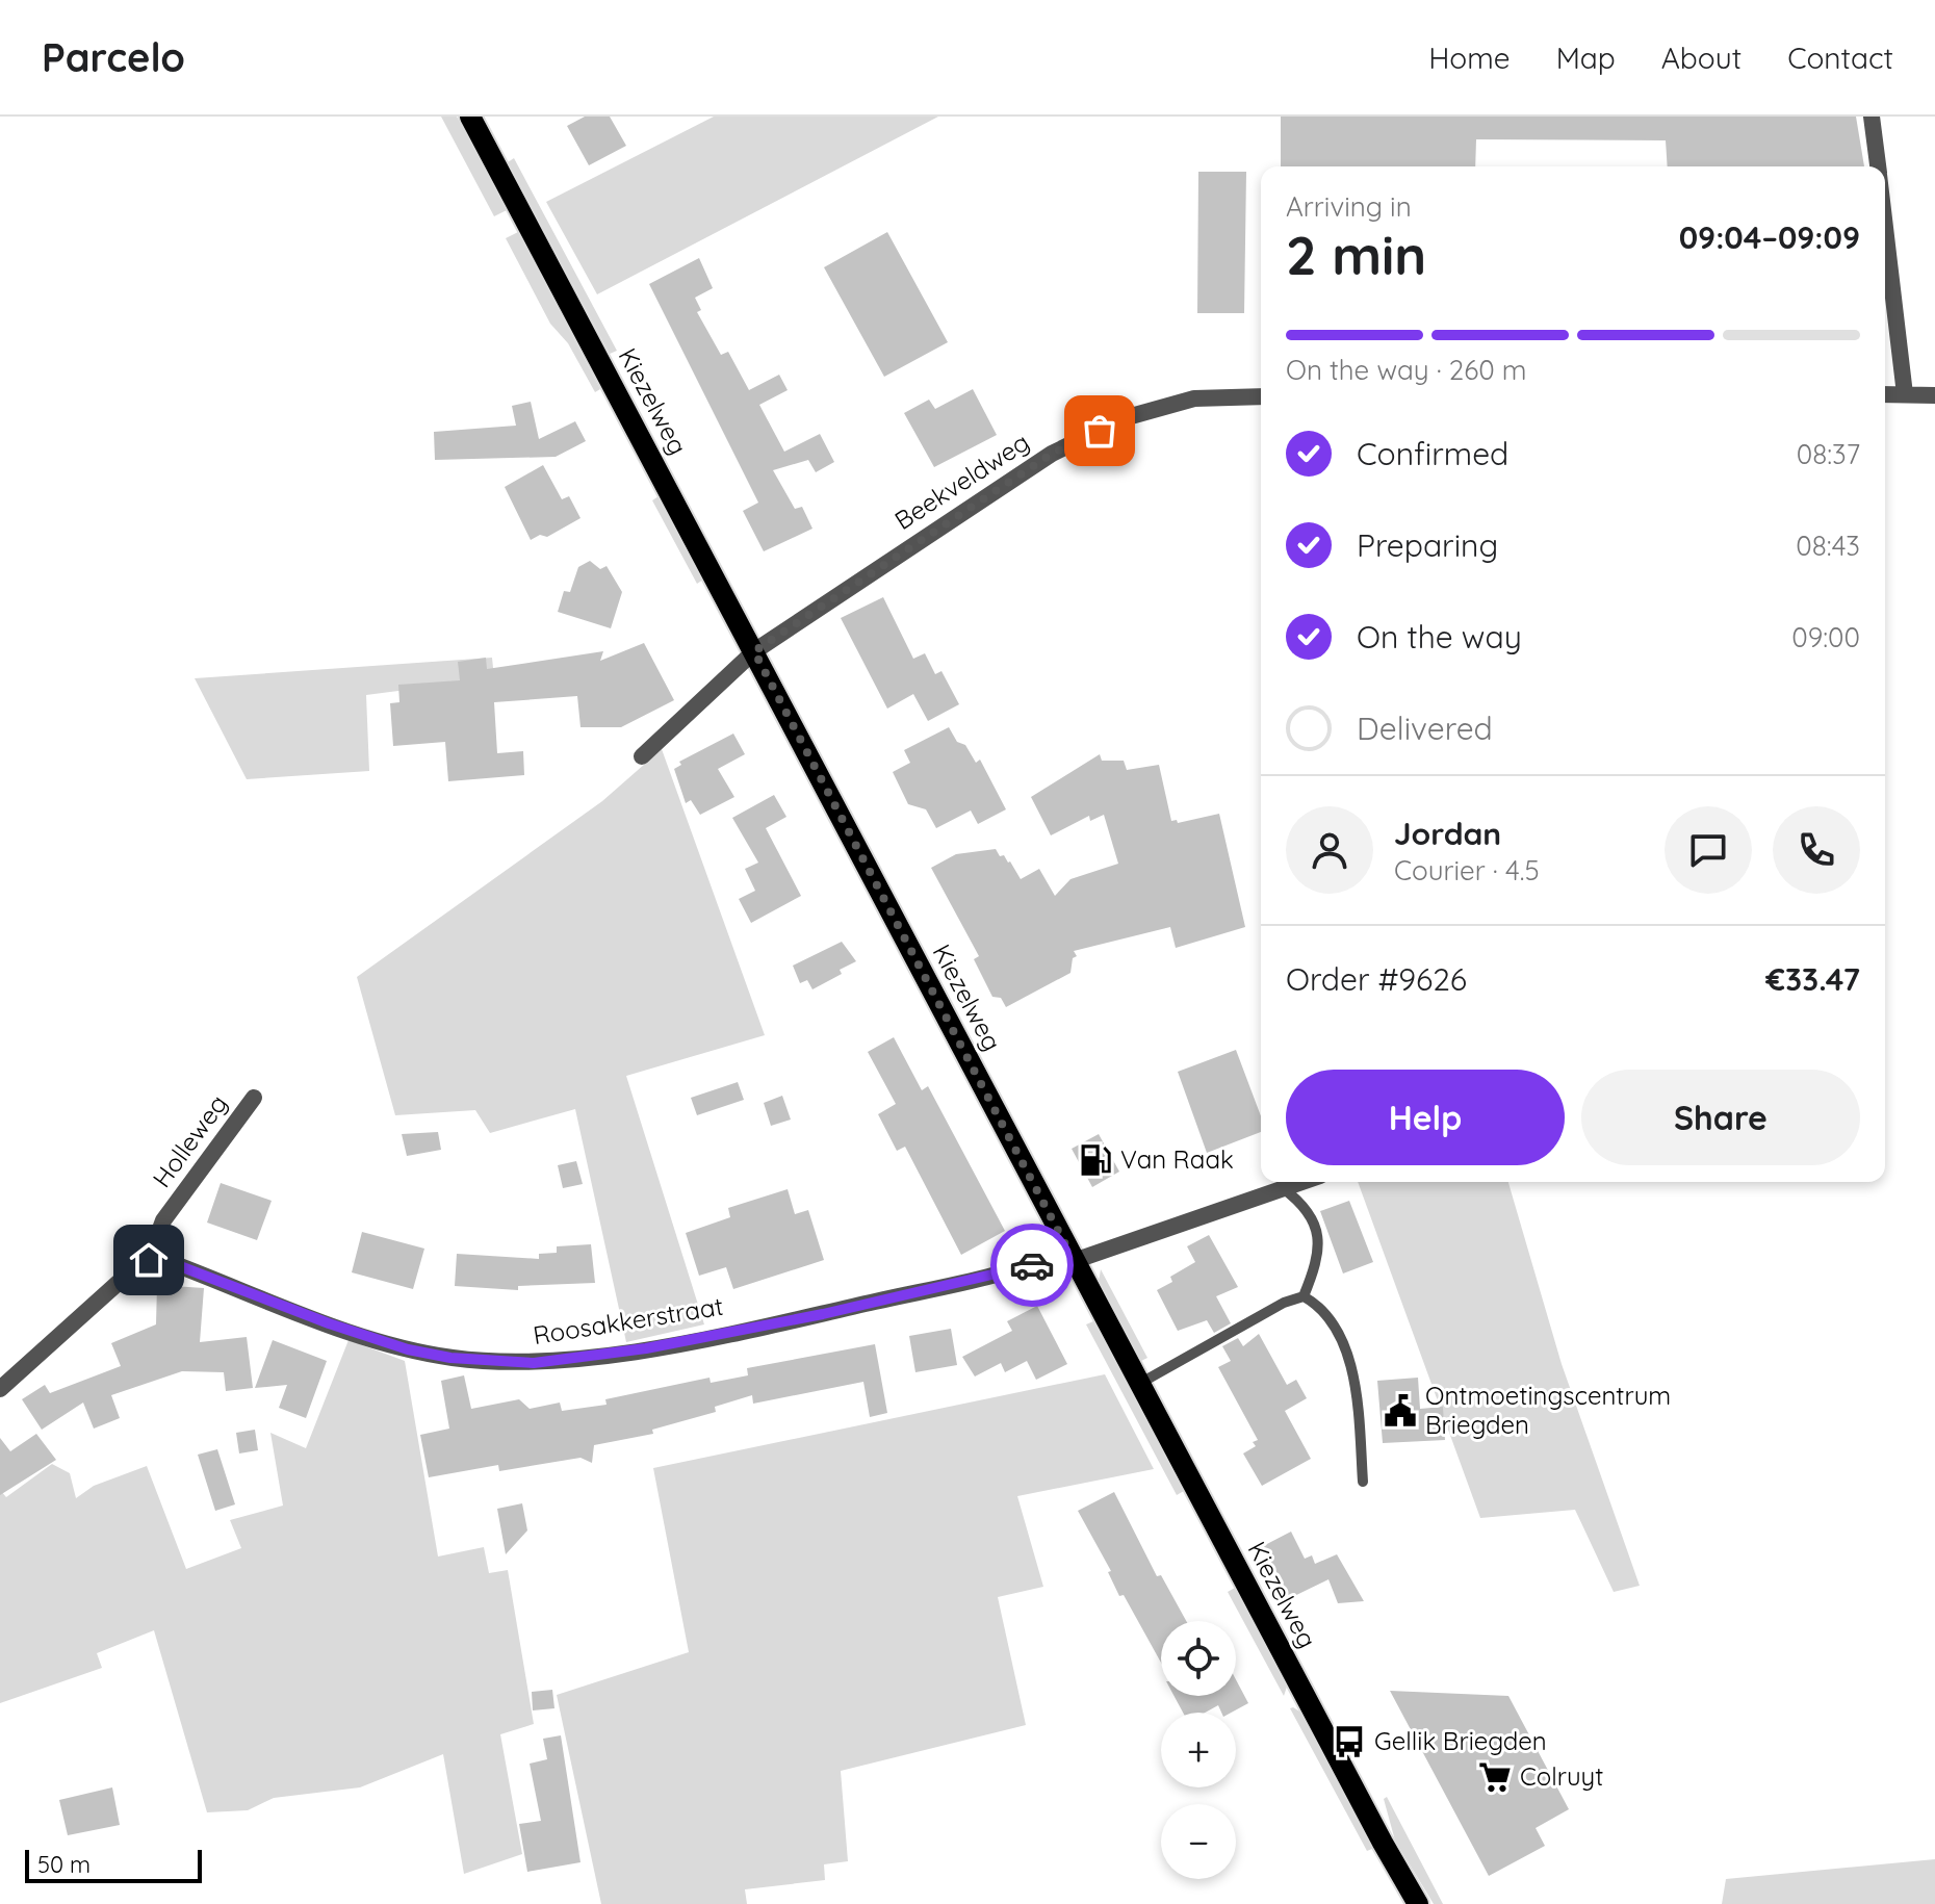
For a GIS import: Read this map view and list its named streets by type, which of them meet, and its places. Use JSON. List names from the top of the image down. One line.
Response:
{"streets":{"main road":["Kiezelweg"],"street":["Beekveldweg","Holleweg","Roosakkerstraat"]},"crossings":[["Kiezelweg","Beekveldweg"],["Kiezelweg","Roosakkerstraat"],["Holleweg","Roosakkerstraat"]],"places":{"fuel station":["Van Raak"],"public building":["Ontmoetingscentrum Briegden"],"bus stop":["Gellik Briegden"],"supermarket":["Colruyt"]},"scale_bar":"50 m","page":{"header":"Parcelo","nav":["Home","Map","About","Contact"],"heading":["2 min","Arriving in","09:04–09:09"],"panel":["Jordan","Courier · 4.5","Order #9626","€33.47"],"bar":"On the way · 260 m","list":[["Confirmed","08:37"],["Preparing","08:43"],["On the way","09:00"],"Delivered"],"buttons":["Help","Share"],"map_buttons":["+","−"],"scale":"50 m"}}
